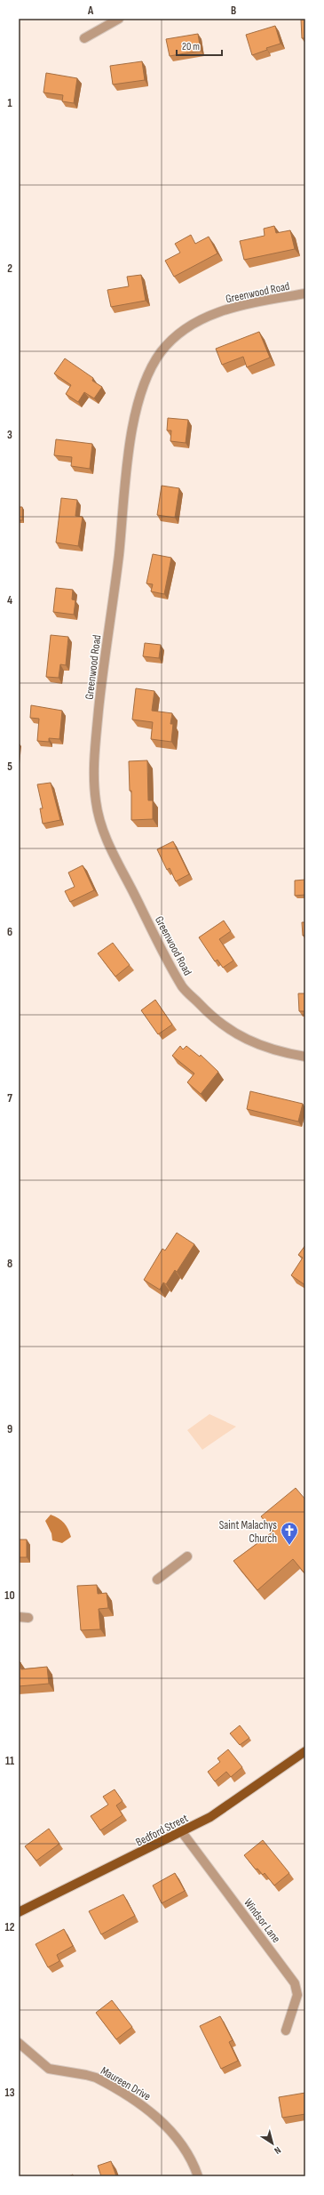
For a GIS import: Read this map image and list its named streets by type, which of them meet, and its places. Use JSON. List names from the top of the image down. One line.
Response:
{"streets":{"main road":["Bedford Street"],"street":["Greenwood Road","Windsor Lane","Maureen Drive"]},"crossings":[["Bedford Street","Windsor Lane"]],"places":{"church":["Saint Malachys Church"]},"scale_bar":"20 m","north":"bottom right","grid":{"columns":["A","B"],"rows":["1","2","3","4","5","6","7","8","9","10","11","12","13"]}}
